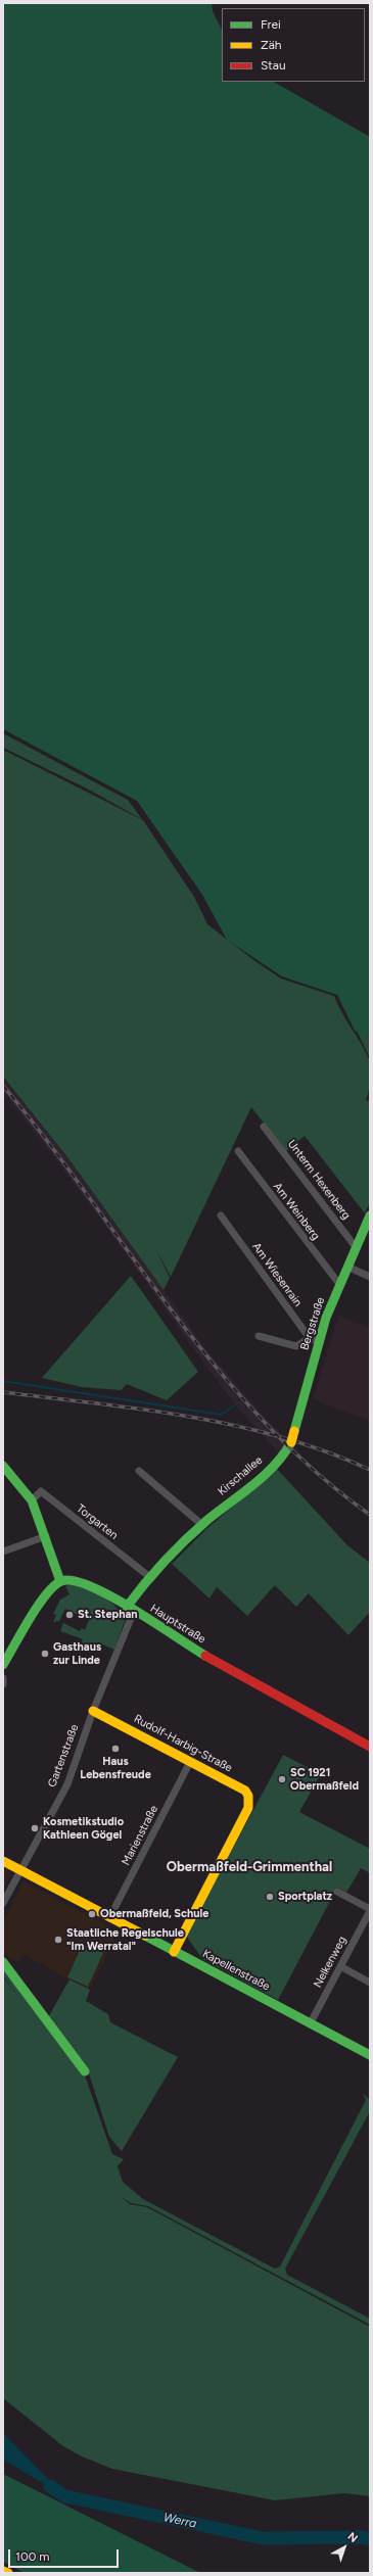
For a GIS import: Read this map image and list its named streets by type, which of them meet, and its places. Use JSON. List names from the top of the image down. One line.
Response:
{"streets":{"street":["Unterm Hexenberg","Am Weinberg","Am Wiesenrain","Bergstraße","Kirschallee","Torgarten","Hauptstraße","Rudolf-Harbig-Straße","Gartenstraße","Marienstraße","Nelkenweg","Kapellenstraße"]},"crossings":[["Unterm Hexenberg","Bergstraße"],["Am Weinberg","Bergstraße"],["Bergstraße","Kirschallee"],["Kirschallee","Torgarten"],["Kirschallee","Hauptstraße"],["Kirschallee","Gartenstraße"],["Hauptstraße","Gartenstraße"],["Rudolf-Harbig-Straße","Gartenstraße"],["Rudolf-Harbig-Straße","Marienstraße"],["Rudolf-Harbig-Straße","Kapellenstraße"],["Gartenstraße","Kapellenstraße"],["Marienstraße","Kapellenstraße"],["Nelkenweg","Kapellenstraße"]],"districts":["Obermaßfeld-Grimmenthal"],"water":["Werra"],"places":["St. Stephan","Gasthaus zur Linde","Haus Lebensfreude","SC 1921 Obermaßfeld","Kosmetikstudio Kathleen Gögel","Sportplatz","Obermaßfeld, Schule","Staatliche Regelschule \"Im Werratal\""],"legend":["Frei","Zäh","Stau"],"scale_bar":"100 m","north":"top right"}
